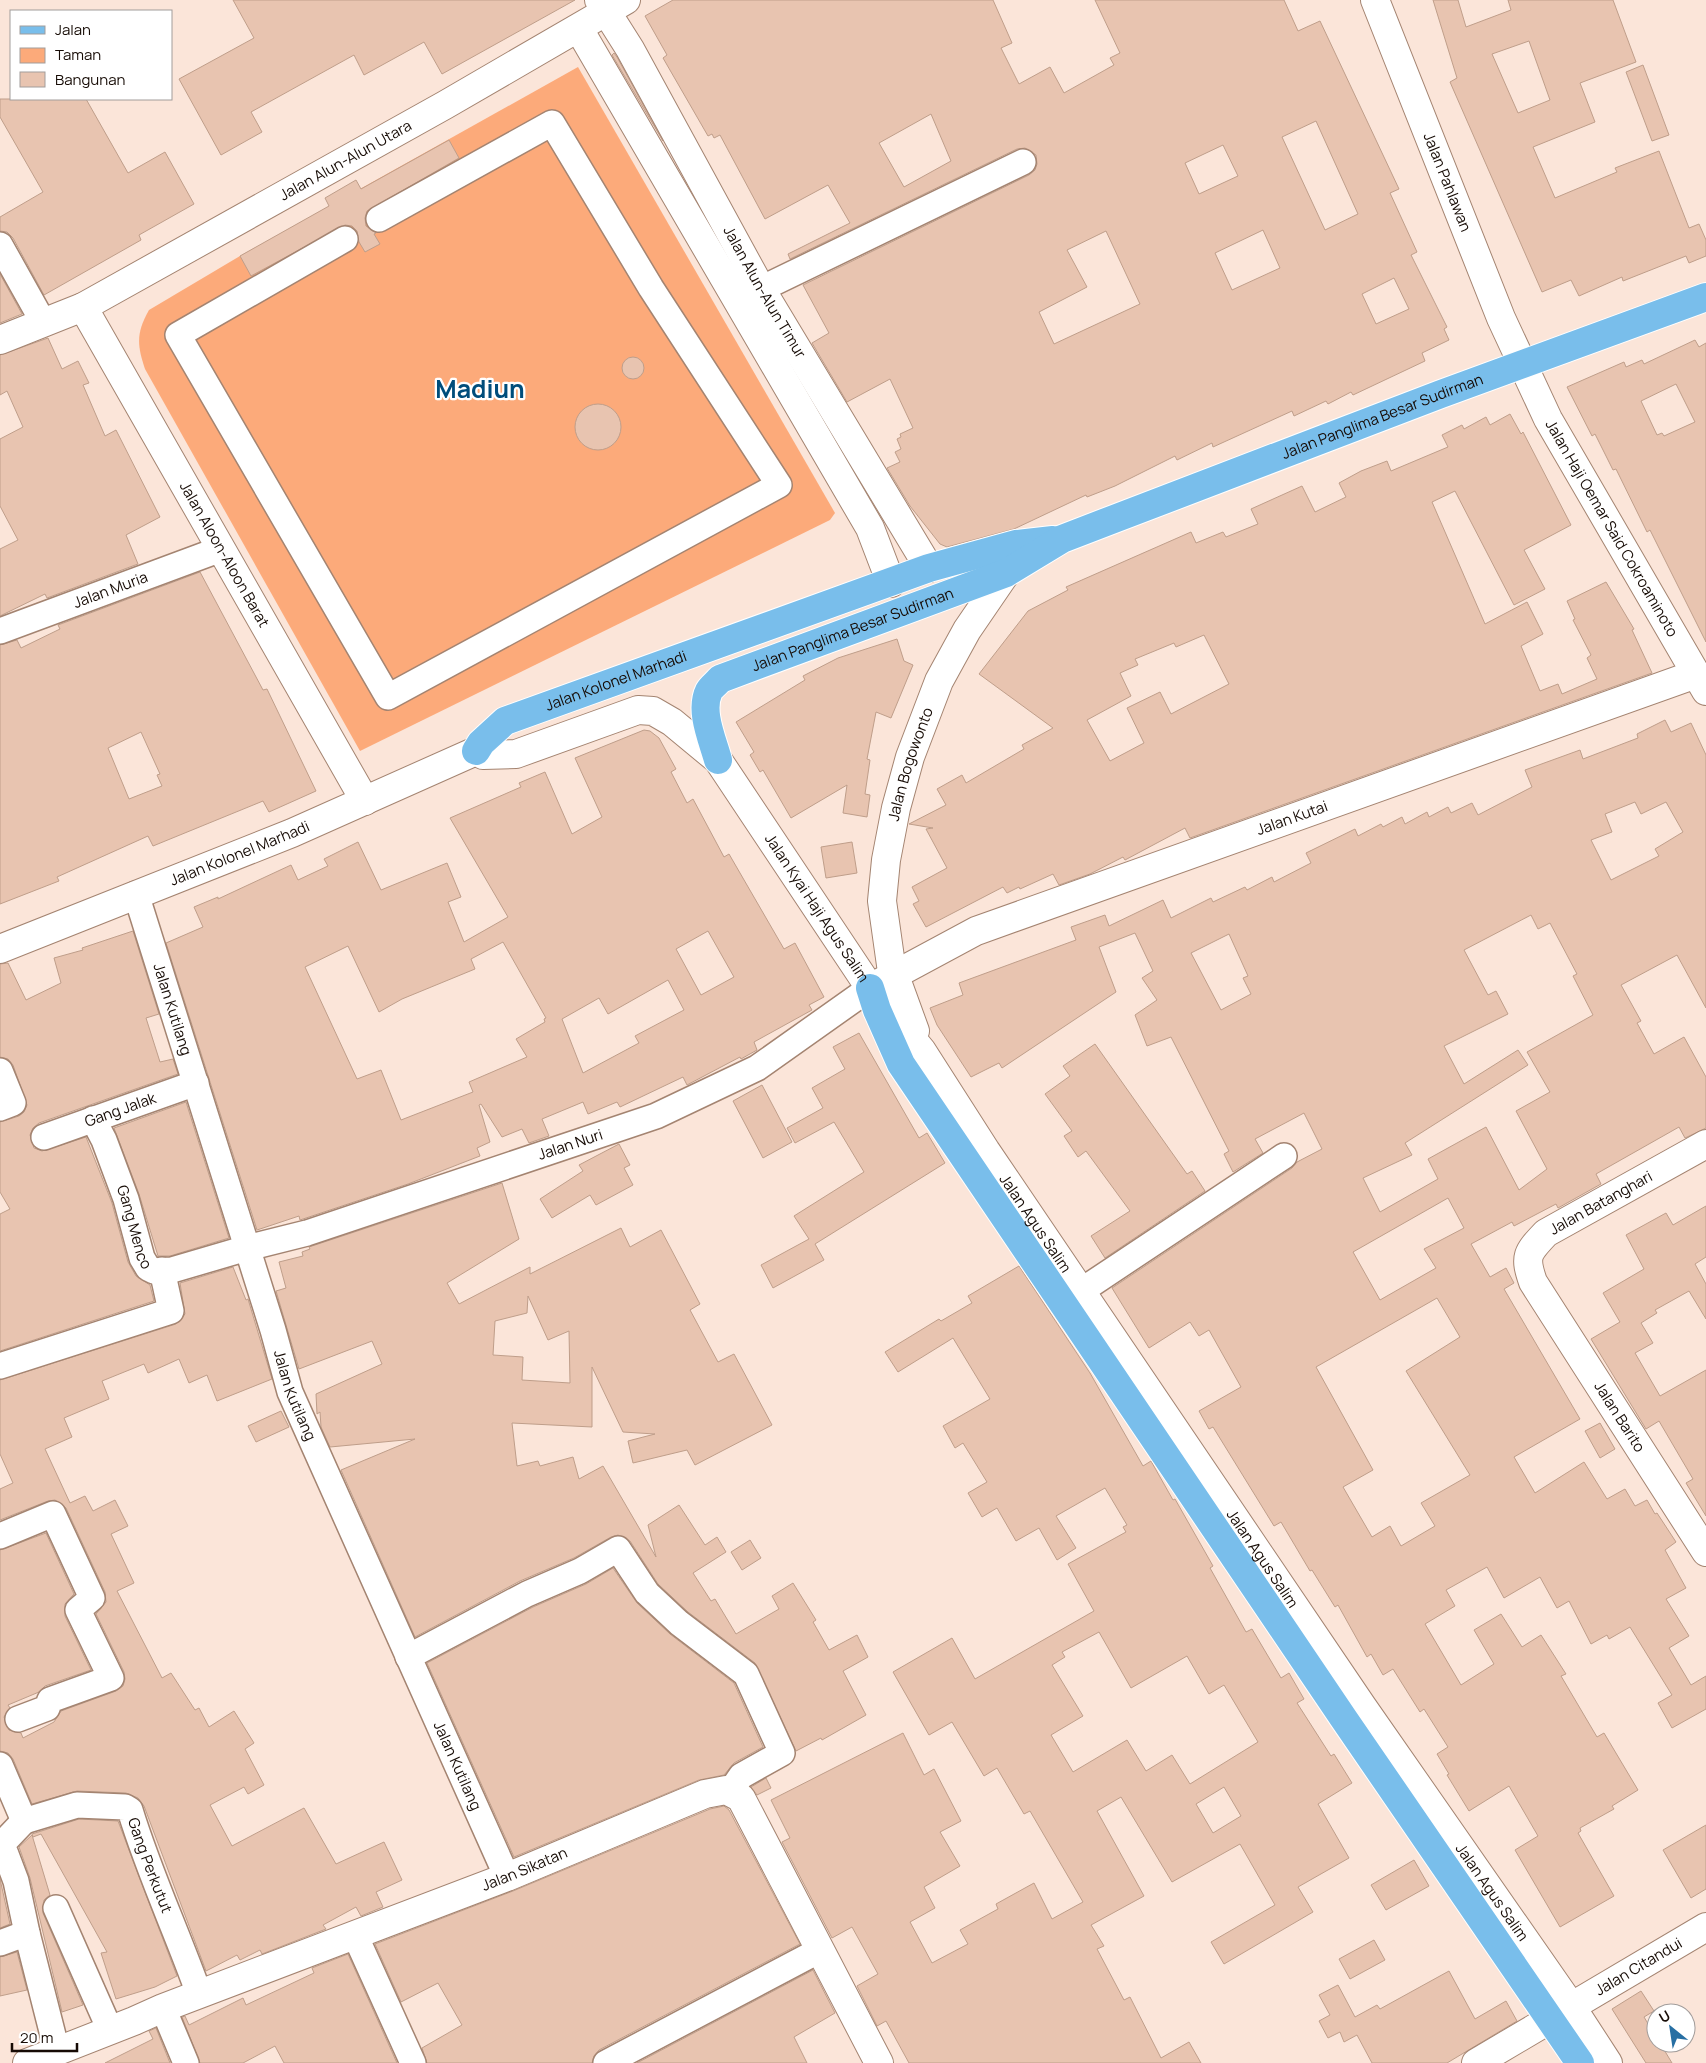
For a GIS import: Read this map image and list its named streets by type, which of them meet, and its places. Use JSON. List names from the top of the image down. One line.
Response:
{"streets":{"main road":["Jalan Panglima Besar Sudirman","Jalan Kolonel Marhadi"],"street":["Jalan Alun-Alun Utara","Jalan Pahlawan","Jalan Alun-Alun Timur","Jalan Haji Oemar Said Cokroaminoto","Jalan Aloon-Aloon Barat","Jalan Muria","Jalan Bogowonto","Jalan Kutai","Jalan Kyai Haji Agus Salim","Jalan Kutilang","Gang Jalak","Jalan Nuri","Jalan Batanghari","Jalan Agus Salim","Gang Menco","Jalan Barito","Gang Perkutut","Jalan Sikatan","Jalan Citandui"]},"crossings":[["Jalan Alun-Alun Utara","Jalan Alun-Alun Timur"],["Jalan Alun-Alun Utara","Jalan Aloon-Aloon Barat"],["Jalan Pahlawan","Jalan Panglima Besar Sudirman"],["Jalan Pahlawan","Jalan Haji Oemar Said Cokroaminoto"],["Jalan Alun-Alun Timur","Jalan Panglima Besar Sudirman"],["Jalan Panglima Besar Sudirman","Jalan Haji Oemar Said Cokroaminoto"],["Jalan Panglima Besar Sudirman","Jalan Kolonel Marhadi"],["Jalan Panglima Besar Sudirman","Jalan Bogowonto"],["Jalan Panglima Besar Sudirman","Jalan Kyai Haji Agus Salim"],["Jalan Haji Oemar Said Cokroaminoto","Jalan Kutai"],["Jalan Aloon-Aloon Barat","Jalan Muria"],["Jalan Aloon-Aloon Barat","Jalan Kolonel Marhadi"],["Jalan Kolonel Marhadi","Jalan Kutilang"],["Jalan Bogowonto","Jalan Kutai"],["Jalan Bogowonto","Jalan Kyai Haji Agus Salim"],["Jalan Bogowonto","Jalan Nuri"],["Jalan Kutai","Jalan Kyai Haji Agus Salim"],["Jalan Kutai","Jalan Nuri"],["Jalan Kyai Haji Agus Salim","Jalan Nuri"],["Jalan Kyai Haji Agus Salim","Jalan Agus Salim"],["Jalan Kutilang","Gang Jalak"],["Jalan Kutilang","Jalan Nuri"],["Jalan Kutilang","Gang Menco"],["Jalan Kutilang","Jalan Sikatan"],["Gang Jalak","Gang Menco"],["Jalan Nuri","Gang Menco"],["Jalan Batanghari","Jalan Barito"],["Gang Perkutut","Jalan Sikatan"]],"districts":["Madiun"],"legend":["Jalan","Taman","Bangunan"],"scale_bar":"20 m","north":"top left"}
